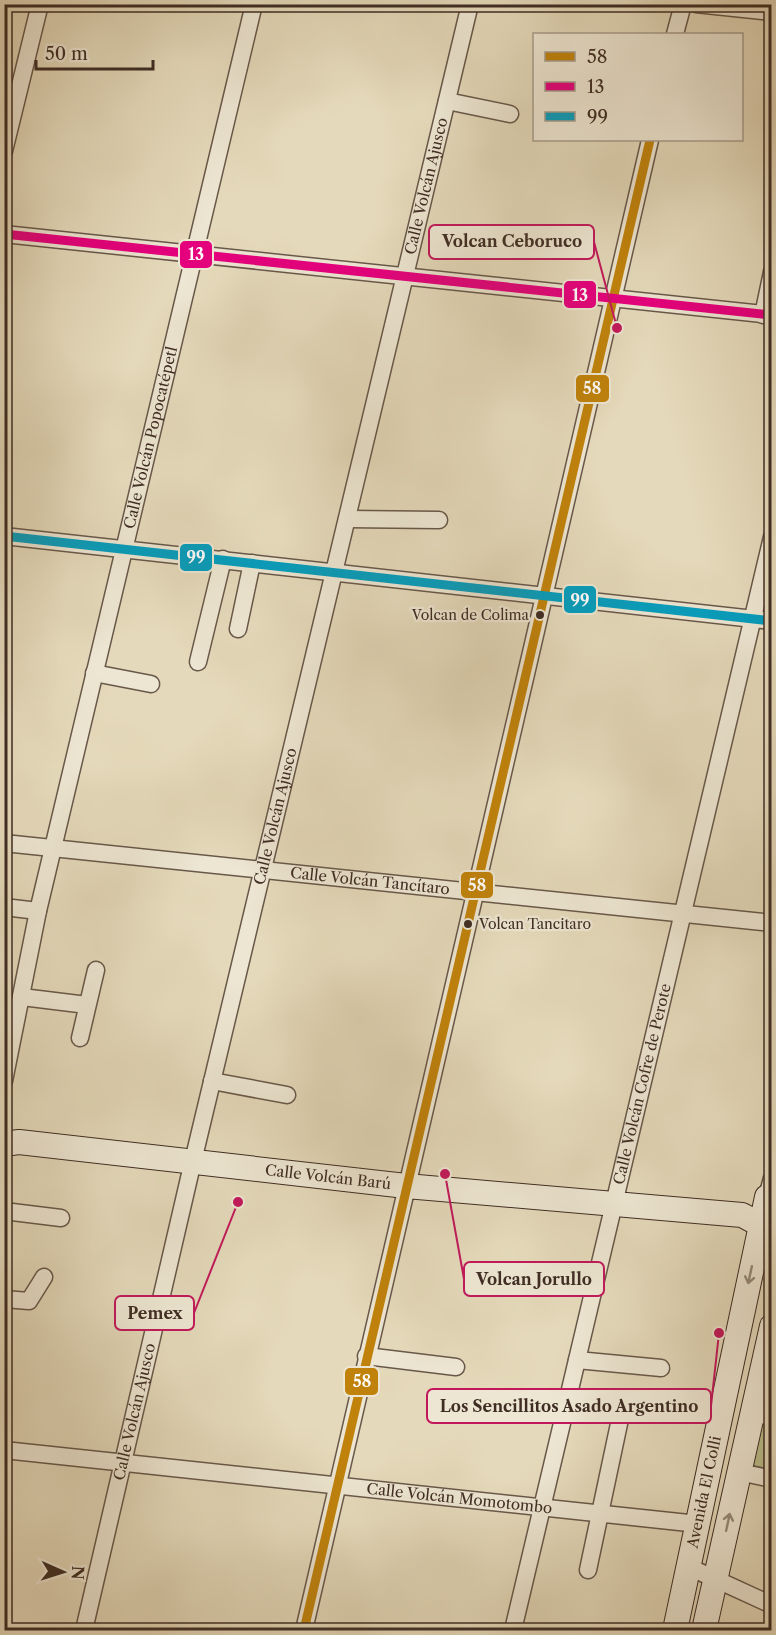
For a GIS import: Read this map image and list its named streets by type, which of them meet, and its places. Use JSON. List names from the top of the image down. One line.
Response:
{"streets":{"street":["Calle Volcán Ajusco","Calle Volcán Popocatépetl","Calle Volcán Tancítaro","Calle Volcán Cofre de Perote","Calle Volcán Barú","Avenida El Colli","Calle Volcán Momotombo"]},"crossings":[["Calle Volcán Ajusco","Calle Volcán Tancítaro"],["Calle Volcán Ajusco","Calle Volcán Barú"],["Calle Volcán Ajusco","Calle Volcán Momotombo"],["Calle Volcán Popocatépetl","Calle Volcán Tancítaro"],["Calle Volcán Tancítaro","Calle Volcán Cofre de Perote"],["Calle Volcán Cofre de Perote","Calle Volcán Barú"],["Calle Volcán Cofre de Perote","Calle Volcán Momotombo"],["Calle Volcán Barú","Avenida El Colli"],["Avenida El Colli","Calle Volcán Momotombo"]],"places":["Volcan Ceboruco","Volcan de Colima","Volcan Tancitaro","Volcan Jorullo","Pemex","Los Sencillitos Asado Argentino"],"lines":["transit line 58","transit line 13","transit line 99"],"legend":["58","13","99"],"scale_bar":"50 m","north":"right"}
